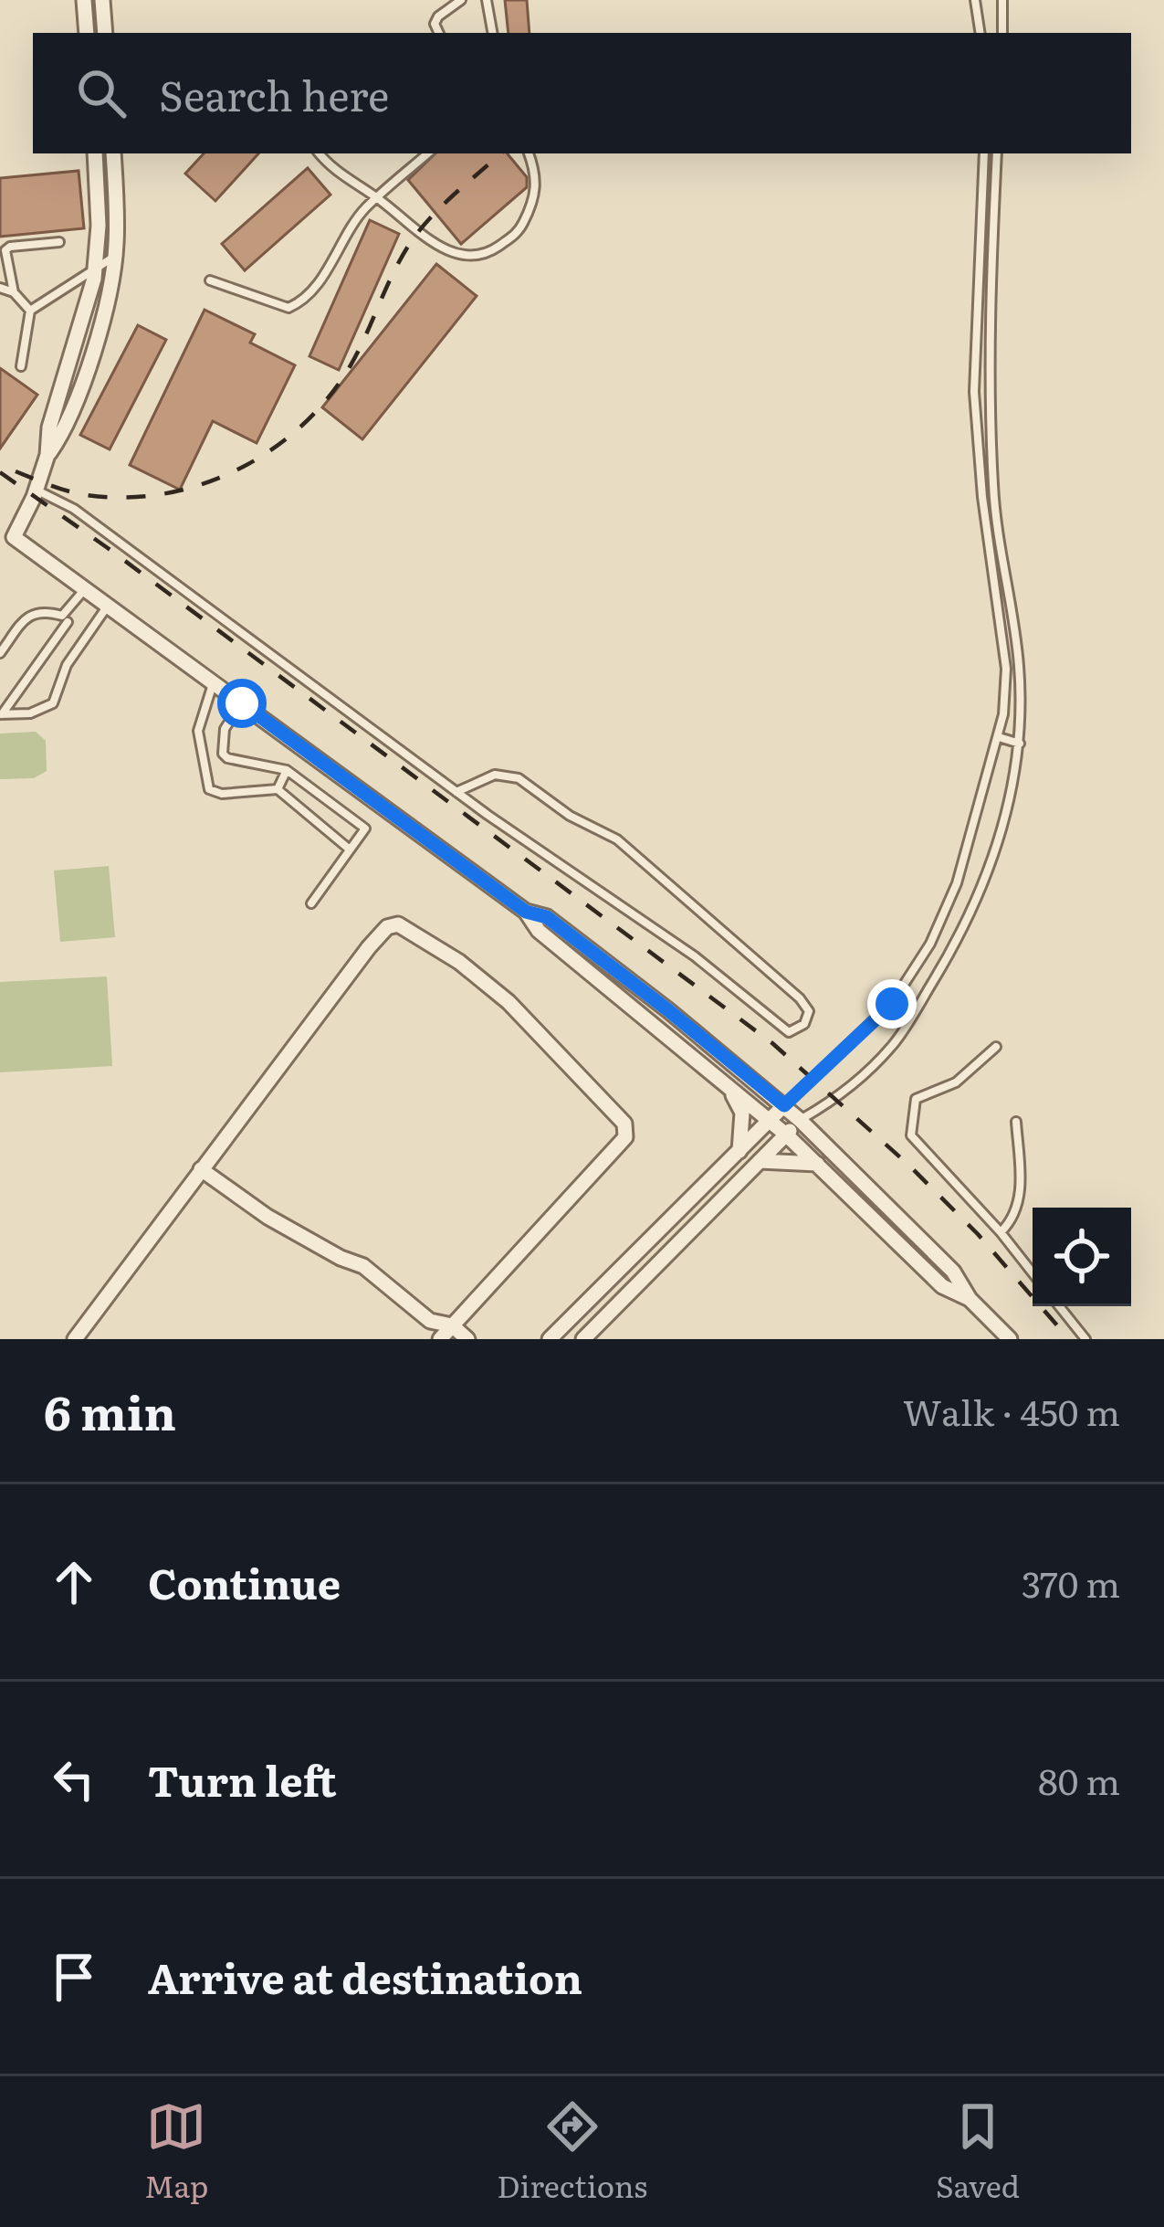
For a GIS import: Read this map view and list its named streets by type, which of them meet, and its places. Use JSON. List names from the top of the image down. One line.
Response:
{"page":{"search":"Search here","heading":["6 min","Walk · 450 m"],"list":[["Continue","370 m"],["Turn left","80 m"],"Arrive at destination"],"nav":["Map","Directions","Saved"]}}
